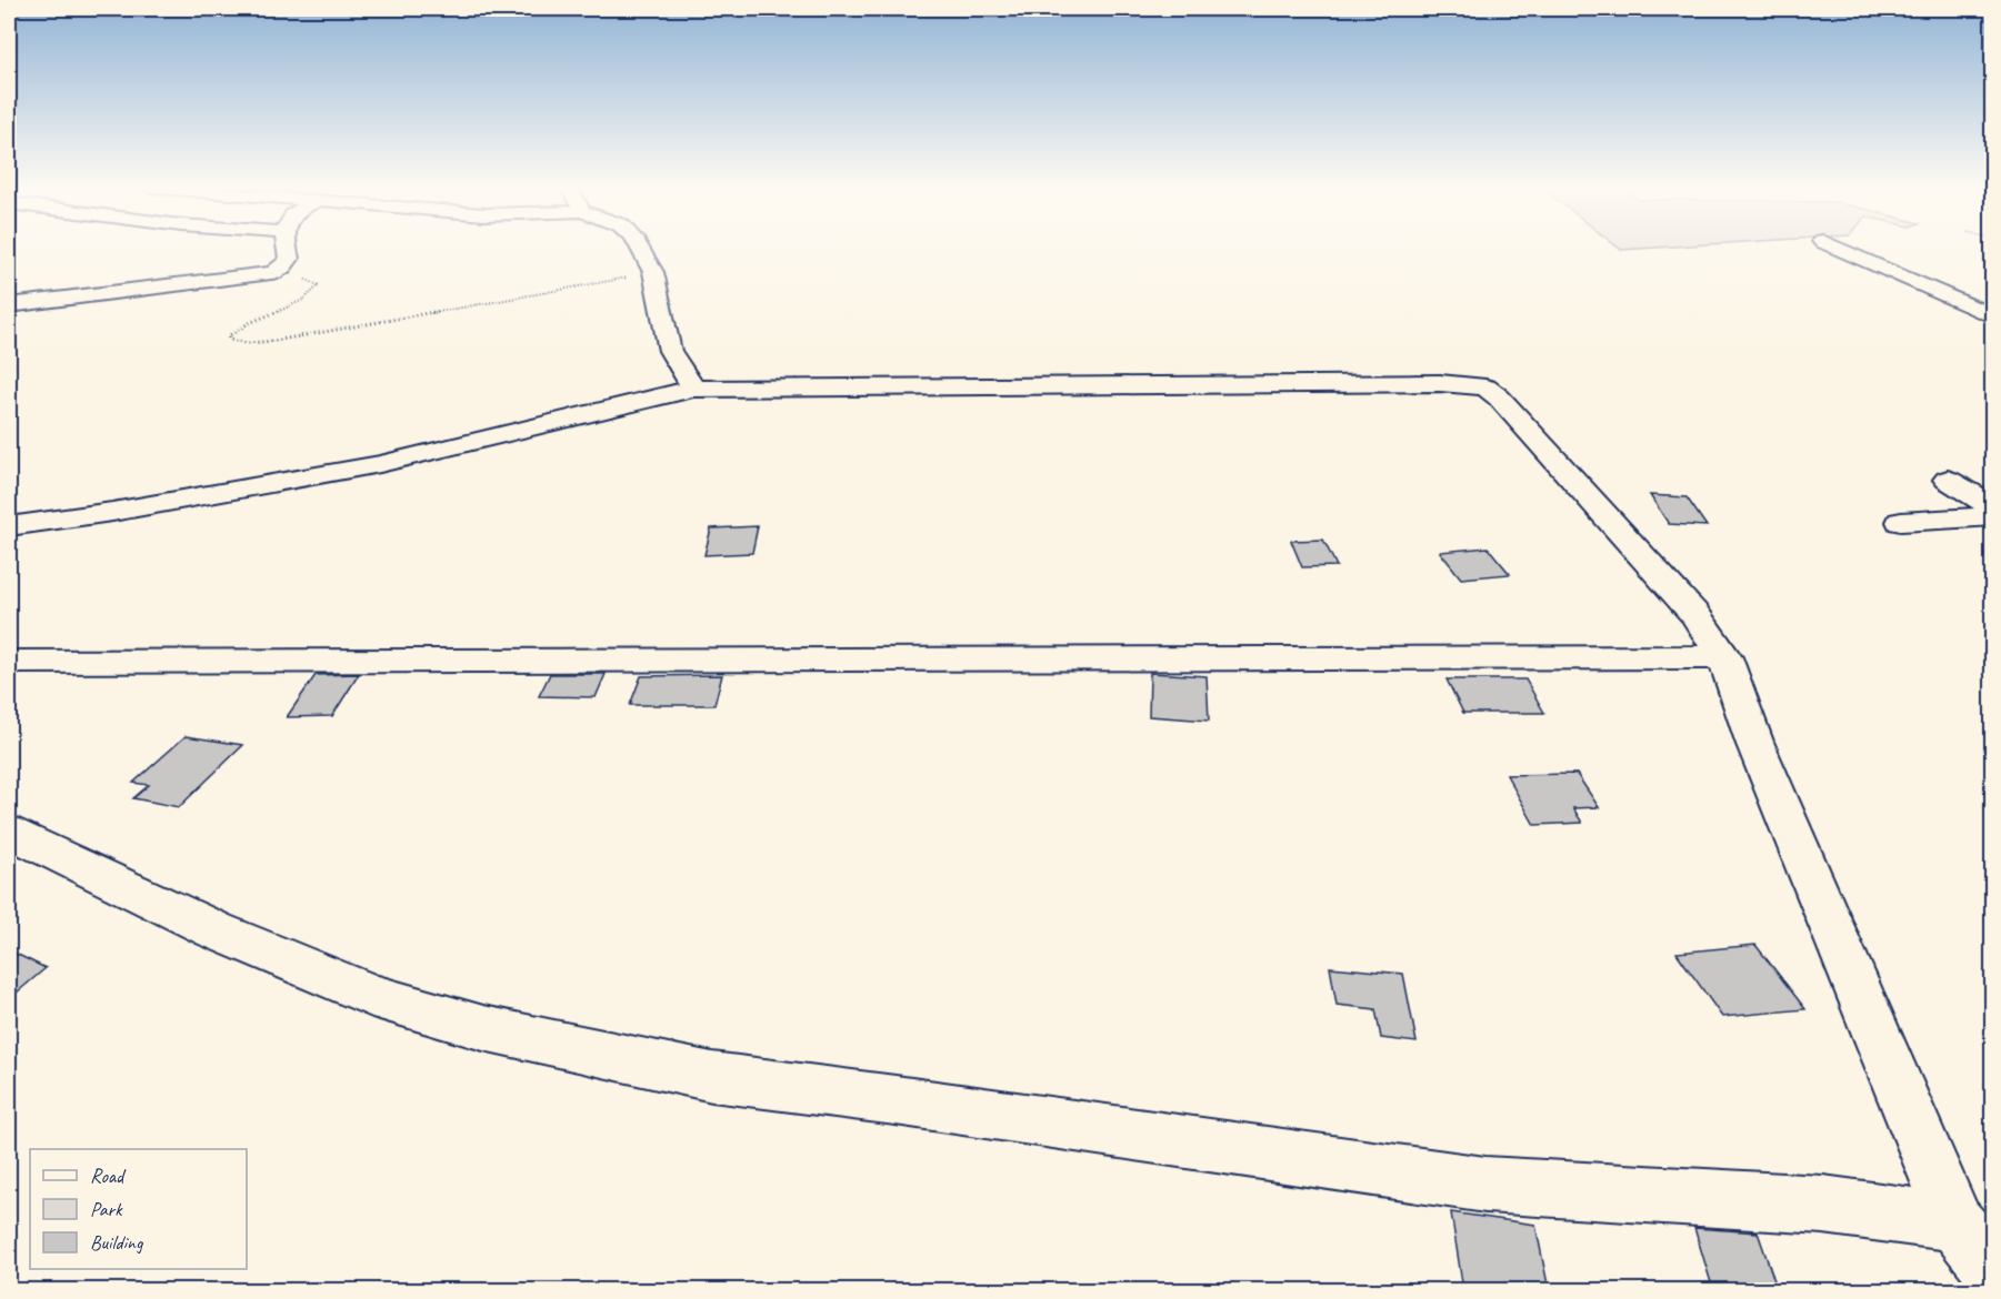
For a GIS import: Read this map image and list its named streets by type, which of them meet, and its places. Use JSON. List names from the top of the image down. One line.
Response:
{"legend":["Road","Park","Building"]}
